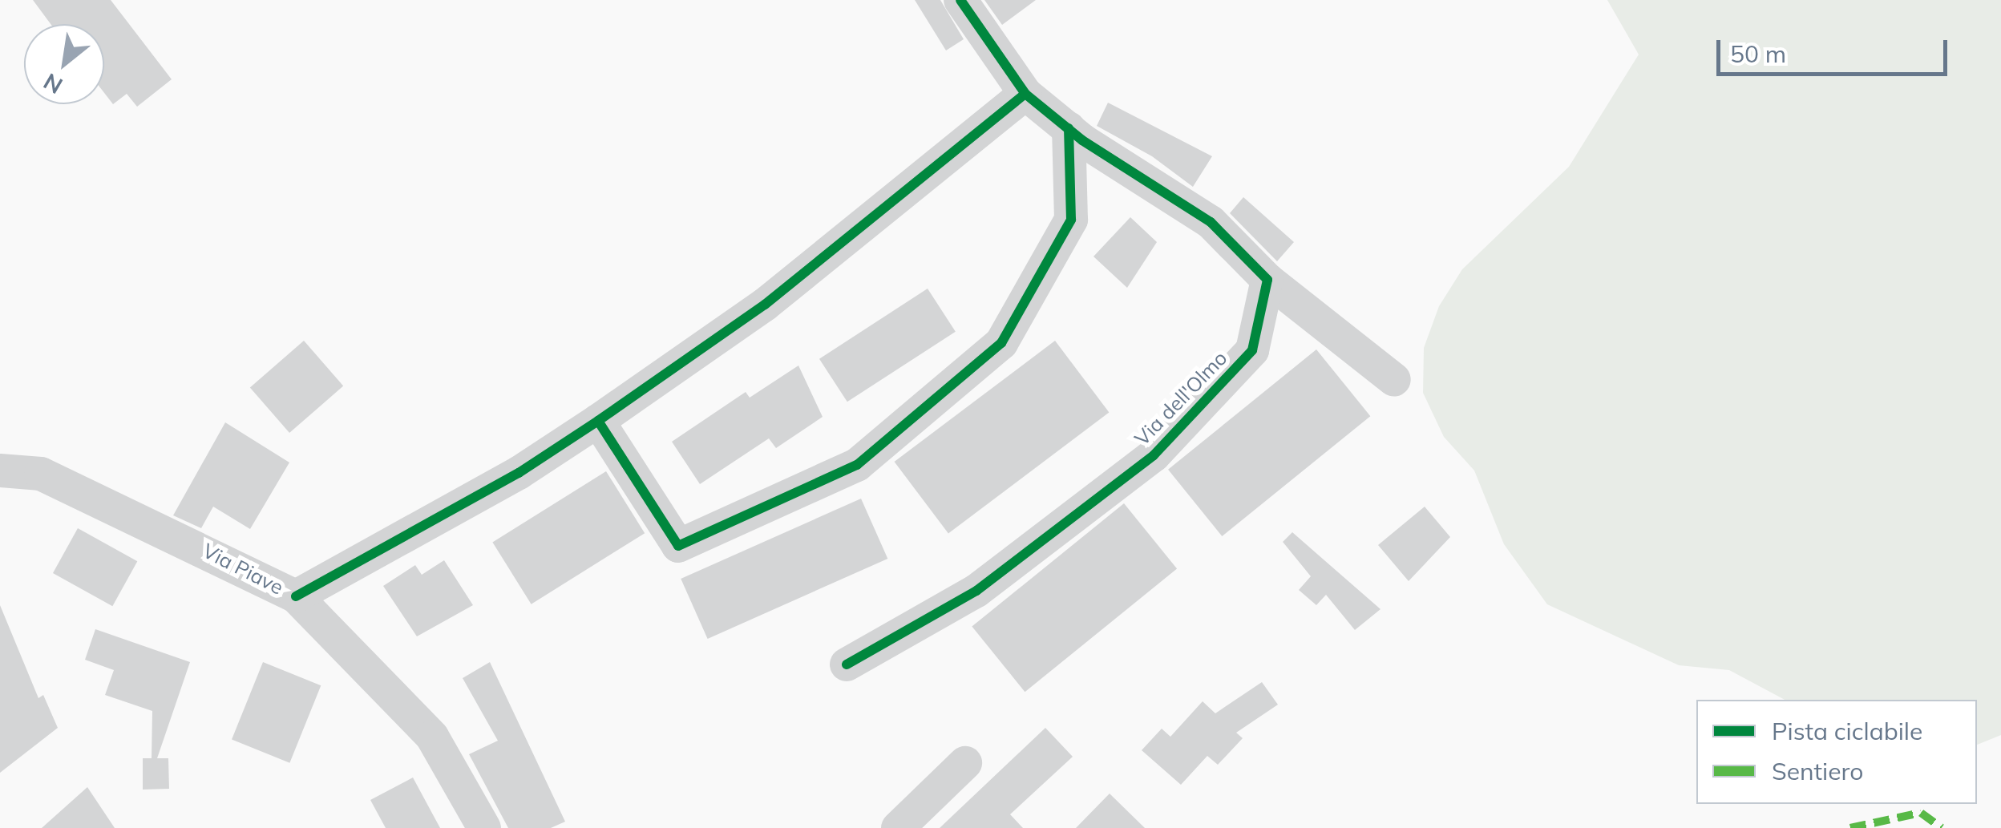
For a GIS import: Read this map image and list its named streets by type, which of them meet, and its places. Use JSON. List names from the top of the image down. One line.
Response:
{"streets":{"street":["Via dell'Olmo","Via Piave"]},"legend":["Pista ciclabile","Sentiero"],"scale_bar":"50 m","north":"bottom left"}
